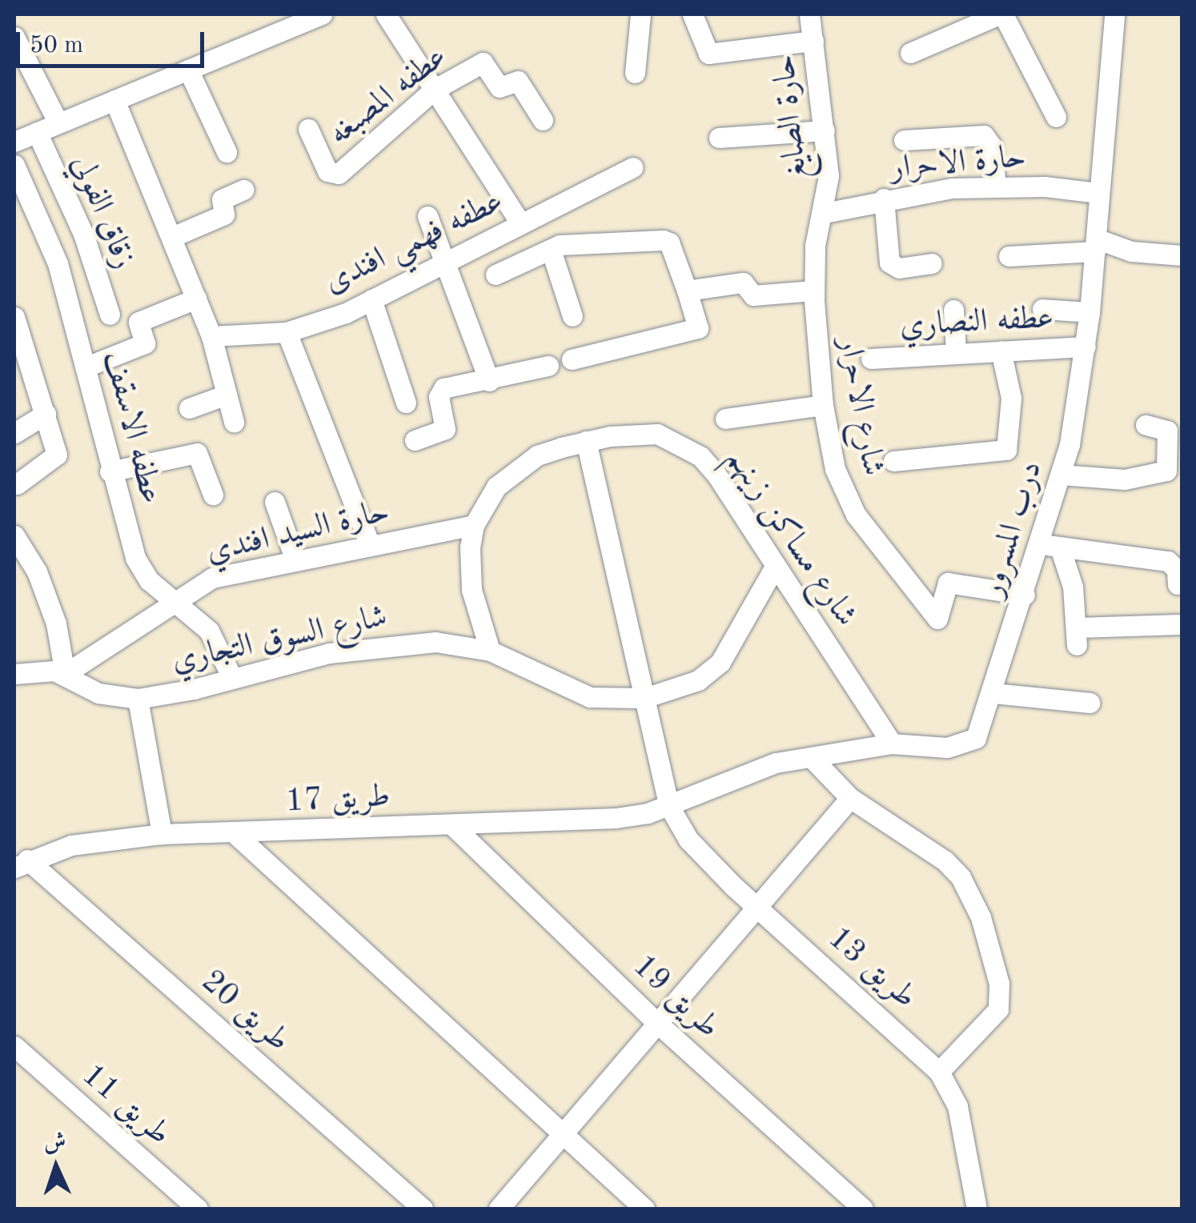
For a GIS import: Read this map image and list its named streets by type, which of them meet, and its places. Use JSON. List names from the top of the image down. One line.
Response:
{"streets":{"street":["عطفه المصبغه","حارة الصايغ","حارة الاحرار","زقاق الفولي","عطفه فهمي افندى","عطفه النصاري","شارع الاحرار","عطفه الاسقف","درب المسرور","حارة السيد افندي","شارع مساكن زينهم","شارع السوق التجاري","طريق 17","طريق 13","طريق 19","طريق 20","طريق 11"]},"crossings":[["حارة الصايغ","حارة الاحرار"],["حارة الصايغ","شارع الاحرار"],["حارة الاحرار","شارع الاحرار"],["حارة الاحرار","درب المسرور"],["عطفه النصاري","درب المسرور"],["شارع الاحرار","درب المسرور"],["عطفه الاسقف","حارة السيد افندي"],["عطفه الاسقف","شارع السوق التجاري"],["درب المسرور","شارع مساكن زينهم"],["درب المسرور","طريق 17"],["درب المسرور","طريق 13"],["حارة السيد افندي","شارع مساكن زينهم"],["حارة السيد افندي","شارع السوق التجاري"],["شارع مساكن زينهم","شارع السوق التجاري"],["شارع مساكن زينهم","طريق 13"],["شارع السوق التجاري","طريق 13"],["طريق 17","طريق 13"],["طريق 17","طريق 19"],["طريق 17","طريق 20"]],"scale_bar":"50 m","north":"top"}
